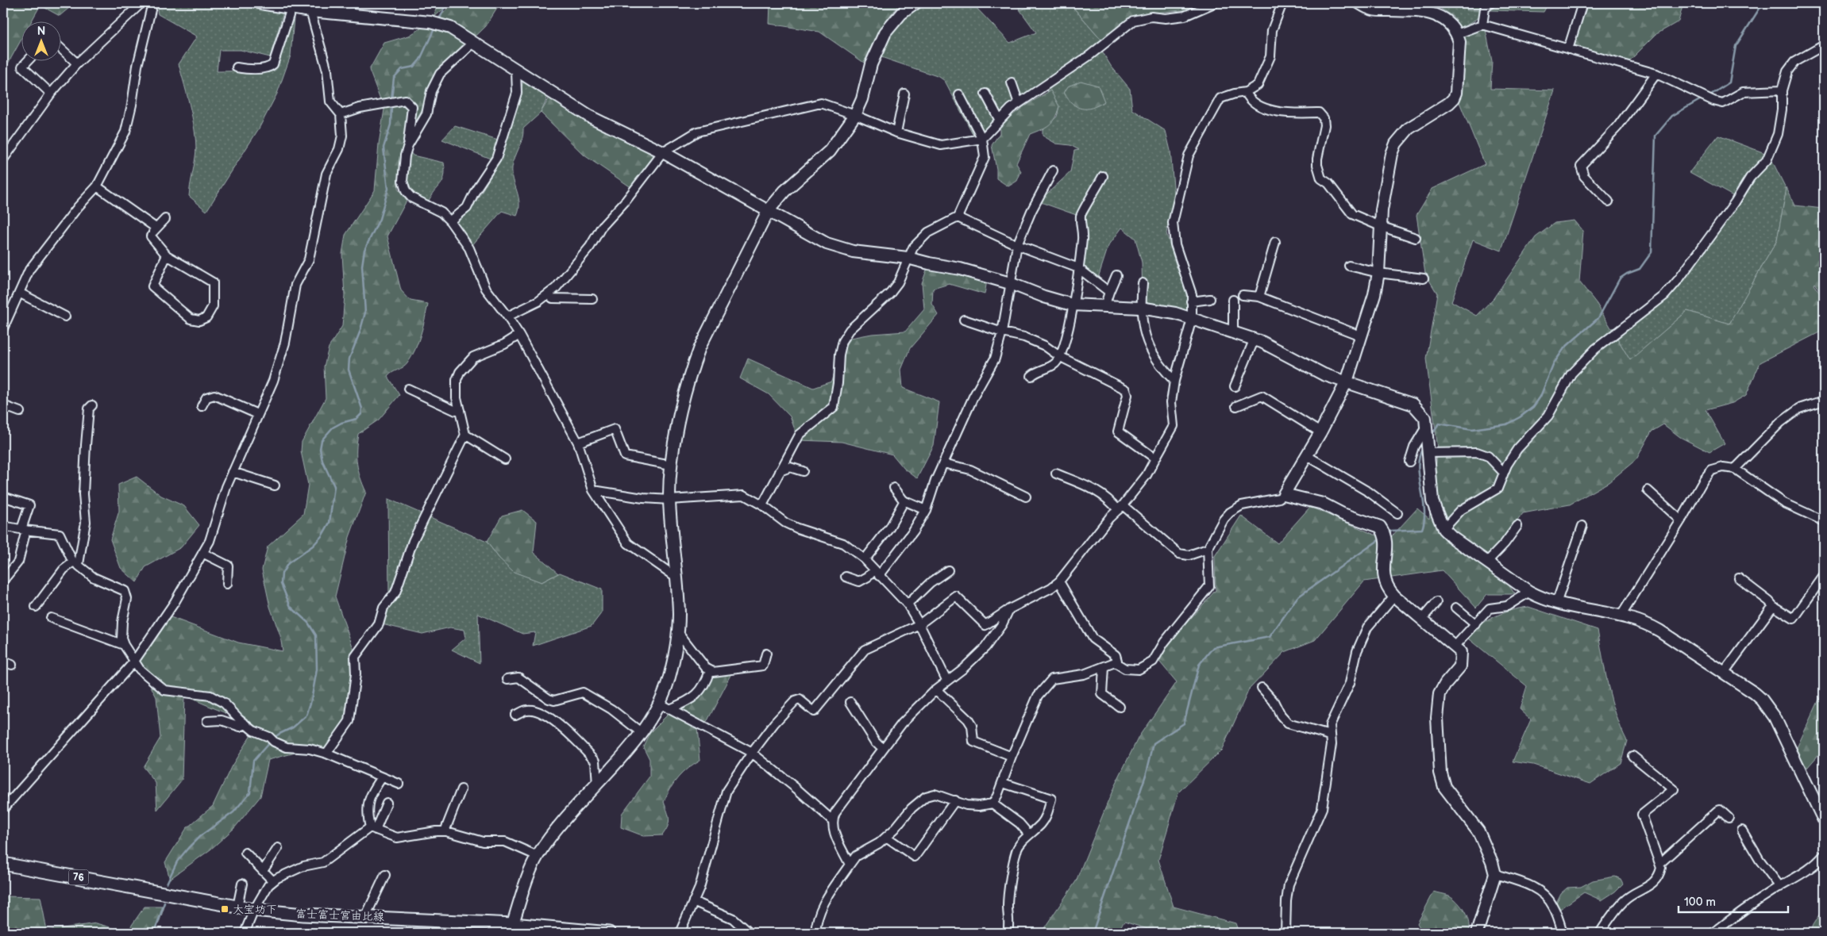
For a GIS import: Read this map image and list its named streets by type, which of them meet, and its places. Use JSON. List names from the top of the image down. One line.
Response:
{"streets":{"main road":["76","富士富士宮由比線"]},"places":{"transit":["大宝坊下"]},"scale_bar":"100 m","north":"top"}
